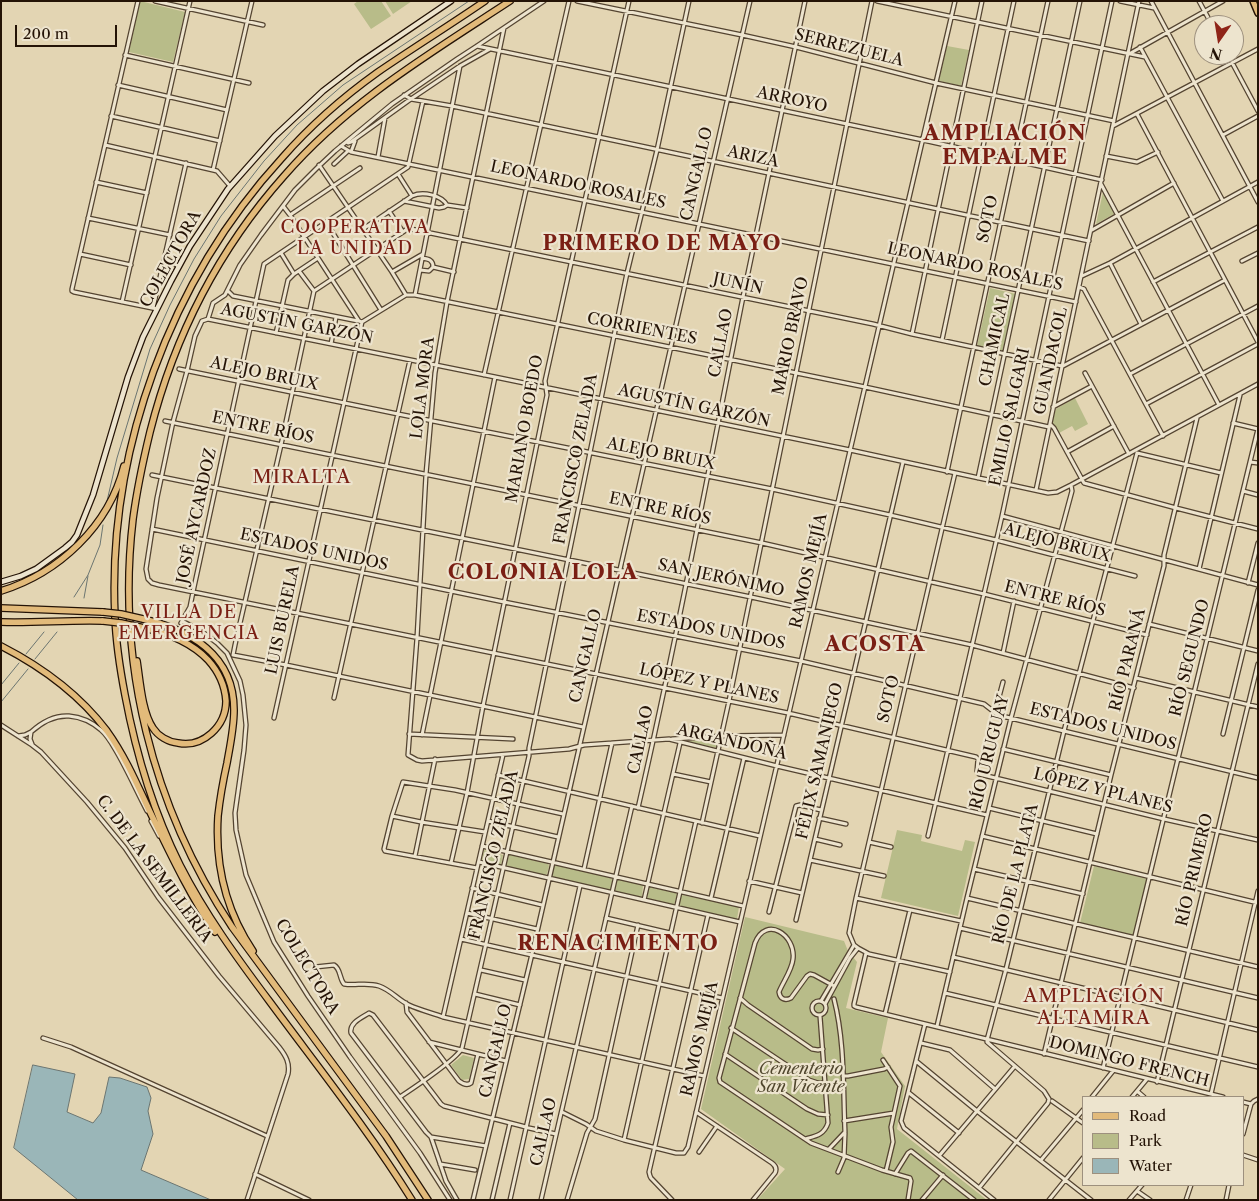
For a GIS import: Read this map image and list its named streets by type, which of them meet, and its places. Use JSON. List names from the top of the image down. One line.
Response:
{"streets":{"street":["SERREZUELA","ARROYO","ARIZA","CANGALLO","LEONARDO ROSALES","SOTO","COLECTORA","JUNÍN","AGUSTÍN GARZÓN","CORRIENTES","MARIO BRAVO","CHAMICAL","CALLAO","GUANDACOL","ALEJO BRUIX","LOLA MORA","EMILIO SALGARI","ENTRE RÍOS","MARIANO BOEDO","FRANCISCO ZELADA","JOSÉ AYCARDOZ","ESTADOS UNIDOS","RAMOS MEJÍA","SAN JERÓNIMO","LUIS BURELA","RÍO SEGUNDO","RÍO PARANÁ","LÓPEZ Y PLANES","ARGANDOÑA","RÍO URUGUAY","FÉLIX SAMANIEGO","C. DE LA SEMILLERIA","RÍO PRIMERO","RÍO DE LA PLATA","DOMINGO FRENCH"]},"crossings":[["SERREZUELA","CANGALLO"],["SERREZUELA","SOTO"],["SERREZUELA","MARIO BRAVO"],["SERREZUELA","CHAMICAL"],["SERREZUELA","CALLAO"],["SERREZUELA","GUANDACOL"],["SERREZUELA","EMILIO SALGARI"],["SERREZUELA","MARIANO BOEDO"],["SERREZUELA","FRANCISCO ZELADA"],["SERREZUELA","RAMOS MEJÍA"],["ARROYO","CANGALLO"],["ARROYO","SOTO"],["ARROYO","MARIO BRAVO"],["ARROYO","CHAMICAL"],["ARROYO","CALLAO"],["ARROYO","GUANDACOL"],["ARROYO","LOLA MORA"],["ARROYO","EMILIO SALGARI"],["ARROYO","MARIANO BOEDO"],["ARROYO","FRANCISCO ZELADA"],["ARROYO","RAMOS MEJÍA"],["ARIZA","CANGALLO"],["ARIZA","SOTO"],["ARIZA","MARIO BRAVO"],["ARIZA","CHAMICAL"],["ARIZA","CALLAO"],["ARIZA","GUANDACOL"],["ARIZA","LOLA MORA"],["ARIZA","EMILIO SALGARI"],["ARIZA","MARIANO BOEDO"],["ARIZA","FRANCISCO ZELADA"],["ARIZA","RAMOS MEJÍA"],["CANGALLO","LEONARDO ROSALES"],["CANGALLO","JUNÍN"],["CANGALLO","AGUSTÍN GARZÓN"],["CANGALLO","CORRIENTES"],["CANGALLO","ALEJO BRUIX"],["CANGALLO","ENTRE RÍOS"],["CANGALLO","ESTADOS UNIDOS"],["CANGALLO","SAN JERÓNIMO"],["CANGALLO","LÓPEZ Y PLANES"],["CANGALLO","ARGANDOÑA"],["LEONARDO ROSALES","SOTO"],["LEONARDO ROSALES","MARIO BRAVO"],["LEONARDO ROSALES","CHAMICAL"],["LEONARDO ROSALES","CALLAO"],["LEONARDO ROSALES","GUANDACOL"],["LEONARDO ROSALES","LOLA MORA"],["LEONARDO ROSALES","EMILIO SALGARI"],["LEONARDO ROSALES","MARIANO BOEDO"],["LEONARDO ROSALES","FRANCISCO ZELADA"],["LEONARDO ROSALES","JOSÉ AYCARDOZ"],["LEONARDO ROSALES","RAMOS MEJÍA"],["SOTO","JUNÍN"],["SOTO","AGUSTÍN GARZÓN"],["SOTO","CORRIENTES"],["SOTO","ALEJO BRUIX"],["SOTO","ENTRE RÍOS"],["SOTO","ESTADOS UNIDOS"],["SOTO","SAN JERÓNIMO"],["SOTO","LÓPEZ Y PLANES"],["SOTO","ARGANDOÑA"],["COLECTORA","JOSÉ AYCARDOZ"],["JUNÍN","MARIO BRAVO"],["JUNÍN","CHAMICAL"],["JUNÍN","CALLAO"],["JUNÍN","GUANDACOL"],["JUNÍN","LOLA MORA"],["JUNÍN","EMILIO SALGARI"],["JUNÍN","MARIANO BOEDO"],["JUNÍN","FRANCISCO ZELADA"],["JUNÍN","RAMOS MEJÍA"],["AGUSTÍN GARZÓN","MARIO BRAVO"],["AGUSTÍN GARZÓN","CHAMICAL"],["AGUSTÍN GARZÓN","CALLAO"],["AGUSTÍN GARZÓN","GUANDACOL"],["AGUSTÍN GARZÓN","ALEJO BRUIX"],["AGUSTÍN GARZÓN","LOLA MORA"],["AGUSTÍN GARZÓN","EMILIO SALGARI"],["AGUSTÍN GARZÓN","MARIANO BOEDO"],["AGUSTÍN GARZÓN","FRANCISCO ZELADA"],["AGUSTÍN GARZÓN","JOSÉ AYCARDOZ"],["AGUSTÍN GARZÓN","RAMOS MEJÍA"],["AGUSTÍN GARZÓN","LUIS BURELA"],["AGUSTÍN GARZÓN","RÍO PARANÁ"],["AGUSTÍN GARZÓN","RÍO URUGUAY"],["AGUSTÍN GARZÓN","FÉLIX SAMANIEGO"],["AGUSTÍN GARZÓN","RÍO DE LA PLATA"],["CORRIENTES","MARIO BRAVO"],["CORRIENTES","CHAMICAL"],["CORRIENTES","CALLAO"],["CORRIENTES","GUANDACOL"],["CORRIENTES","LOLA MORA"],["CORRIENTES","EMILIO SALGARI"],["CORRIENTES","MARIANO BOEDO"],["CORRIENTES","FRANCISCO ZELADA"],["CORRIENTES","RAMOS MEJÍA"],["MARIO BRAVO","ALEJO BRUIX"],["MARIO BRAVO","ENTRE RÍOS"],["MARIO BRAVO","ESTADOS UNIDOS"],["MARIO BRAVO","SAN JERÓNIMO"],["MARIO BRAVO","LÓPEZ Y PLANES"],["MARIO BRAVO","ARGANDOÑA"],["CALLAO","ALEJO BRUIX"],["CALLAO","ENTRE RÍOS"],["CALLAO","ESTADOS UNIDOS"],["CALLAO","SAN JERÓNIMO"],["CALLAO","LÓPEZ Y PLANES"],["CALLAO","ARGANDOÑA"],["ALEJO BRUIX","LOLA MORA"],["ALEJO BRUIX","EMILIO SALGARI"],["ALEJO BRUIX","MARIANO BOEDO"],["ALEJO BRUIX","FRANCISCO ZELADA"],["ALEJO BRUIX","JOSÉ AYCARDOZ"],["ALEJO BRUIX","RAMOS MEJÍA"],["ALEJO BRUIX","LUIS BURELA"],["ALEJO BRUIX","RÍO URUGUAY"],["ALEJO BRUIX","FÉLIX SAMANIEGO"],["ALEJO BRUIX","RÍO DE LA PLATA"],["LOLA MORA","ENTRE RÍOS"],["LOLA MORA","ESTADOS UNIDOS"],["LOLA MORA","SAN JERÓNIMO"],["LOLA MORA","LÓPEZ Y PLANES"],["LOLA MORA","ARGANDOÑA"],["EMILIO SALGARI","ENTRE RÍOS"],["EMILIO SALGARI","ESTADOS UNIDOS"],["EMILIO SALGARI","SAN JERÓNIMO"],["EMILIO SALGARI","LÓPEZ Y PLANES"],["EMILIO SALGARI","ARGANDOÑA"],["ENTRE RÍOS","MARIANO BOEDO"],["ENTRE RÍOS","FRANCISCO ZELADA"],["ENTRE RÍOS","JOSÉ AYCARDOZ"],["ENTRE RÍOS","RAMOS MEJÍA"],["ENTRE RÍOS","LUIS BURELA"],["ENTRE RÍOS","RÍO PARANÁ"],["ENTRE RÍOS","RÍO URUGUAY"],["ENTRE RÍOS","FÉLIX SAMANIEGO"],["ENTRE RÍOS","RÍO DE LA PLATA"],["MARIANO BOEDO","ESTADOS UNIDOS"],["MARIANO BOEDO","SAN JERÓNIMO"],["MARIANO BOEDO","LÓPEZ Y PLANES"],["MARIANO BOEDO","ARGANDOÑA"],["FRANCISCO ZELADA","ESTADOS UNIDOS"],["FRANCISCO ZELADA","SAN JERÓNIMO"],["FRANCISCO ZELADA","LÓPEZ Y PLANES"],["FRANCISCO ZELADA","ARGANDOÑA"],["JOSÉ AYCARDOZ","ESTADOS UNIDOS"],["JOSÉ AYCARDOZ","SAN JERÓNIMO"],["JOSÉ AYCARDOZ","LÓPEZ Y PLANES"],["ESTADOS UNIDOS","RAMOS MEJÍA"],["ESTADOS UNIDOS","LUIS BURELA"],["ESTADOS UNIDOS","RÍO SEGUNDO"],["ESTADOS UNIDOS","RÍO PARANÁ"],["ESTADOS UNIDOS","LÓPEZ Y PLANES"],["ESTADOS UNIDOS","RÍO URUGUAY"],["ESTADOS UNIDOS","FÉLIX SAMANIEGO"],["ESTADOS UNIDOS","RÍO PRIMERO"],["ESTADOS UNIDOS","RÍO DE LA PLATA"],["RAMOS MEJÍA","SAN JERÓNIMO"],["RAMOS MEJÍA","LÓPEZ Y PLANES"],["RAMOS MEJÍA","ARGANDOÑA"],["SAN JERÓNIMO","LUIS BURELA"],["SAN JERÓNIMO","RÍO PARANÁ"],["SAN JERÓNIMO","RÍO URUGUAY"],["SAN JERÓNIMO","FÉLIX SAMANIEGO"],["SAN JERÓNIMO","RÍO DE LA PLATA"],["LUIS BURELA","LÓPEZ Y PLANES"],["RÍO SEGUNDO","LÓPEZ Y PLANES"],["RÍO SEGUNDO","DOMINGO FRENCH"],["RÍO PARANÁ","LÓPEZ Y PLANES"],["RÍO PARANÁ","DOMINGO FRENCH"],["LÓPEZ Y PLANES","RÍO URUGUAY"],["LÓPEZ Y PLANES","FÉLIX SAMANIEGO"],["LÓPEZ Y PLANES","RÍO PRIMERO"],["LÓPEZ Y PLANES","RÍO DE LA PLATA"],["ARGANDOÑA","RÍO URUGUAY"],["ARGANDOÑA","FÉLIX SAMANIEGO"],["RÍO URUGUAY","DOMINGO FRENCH"],["RÍO PRIMERO","DOMINGO FRENCH"],["RÍO DE LA PLATA","DOMINGO FRENCH"]],"districts":["AMPLIACIÓN EMPALME","COOPERATIVA LA UNIDAD","PRIMERO DE MAYO","MIRALTA","COLONIA LOLA","VILLA DE EMERGENCIA","ACOSTA","RENACIMIENTO","AMPLIACIÓN ALTAMIRA"],"parks":["Cementerio San Vicente"],"legend":["Road","Park","Water"],"scale_bar":"200 m","north":"bottom"}
